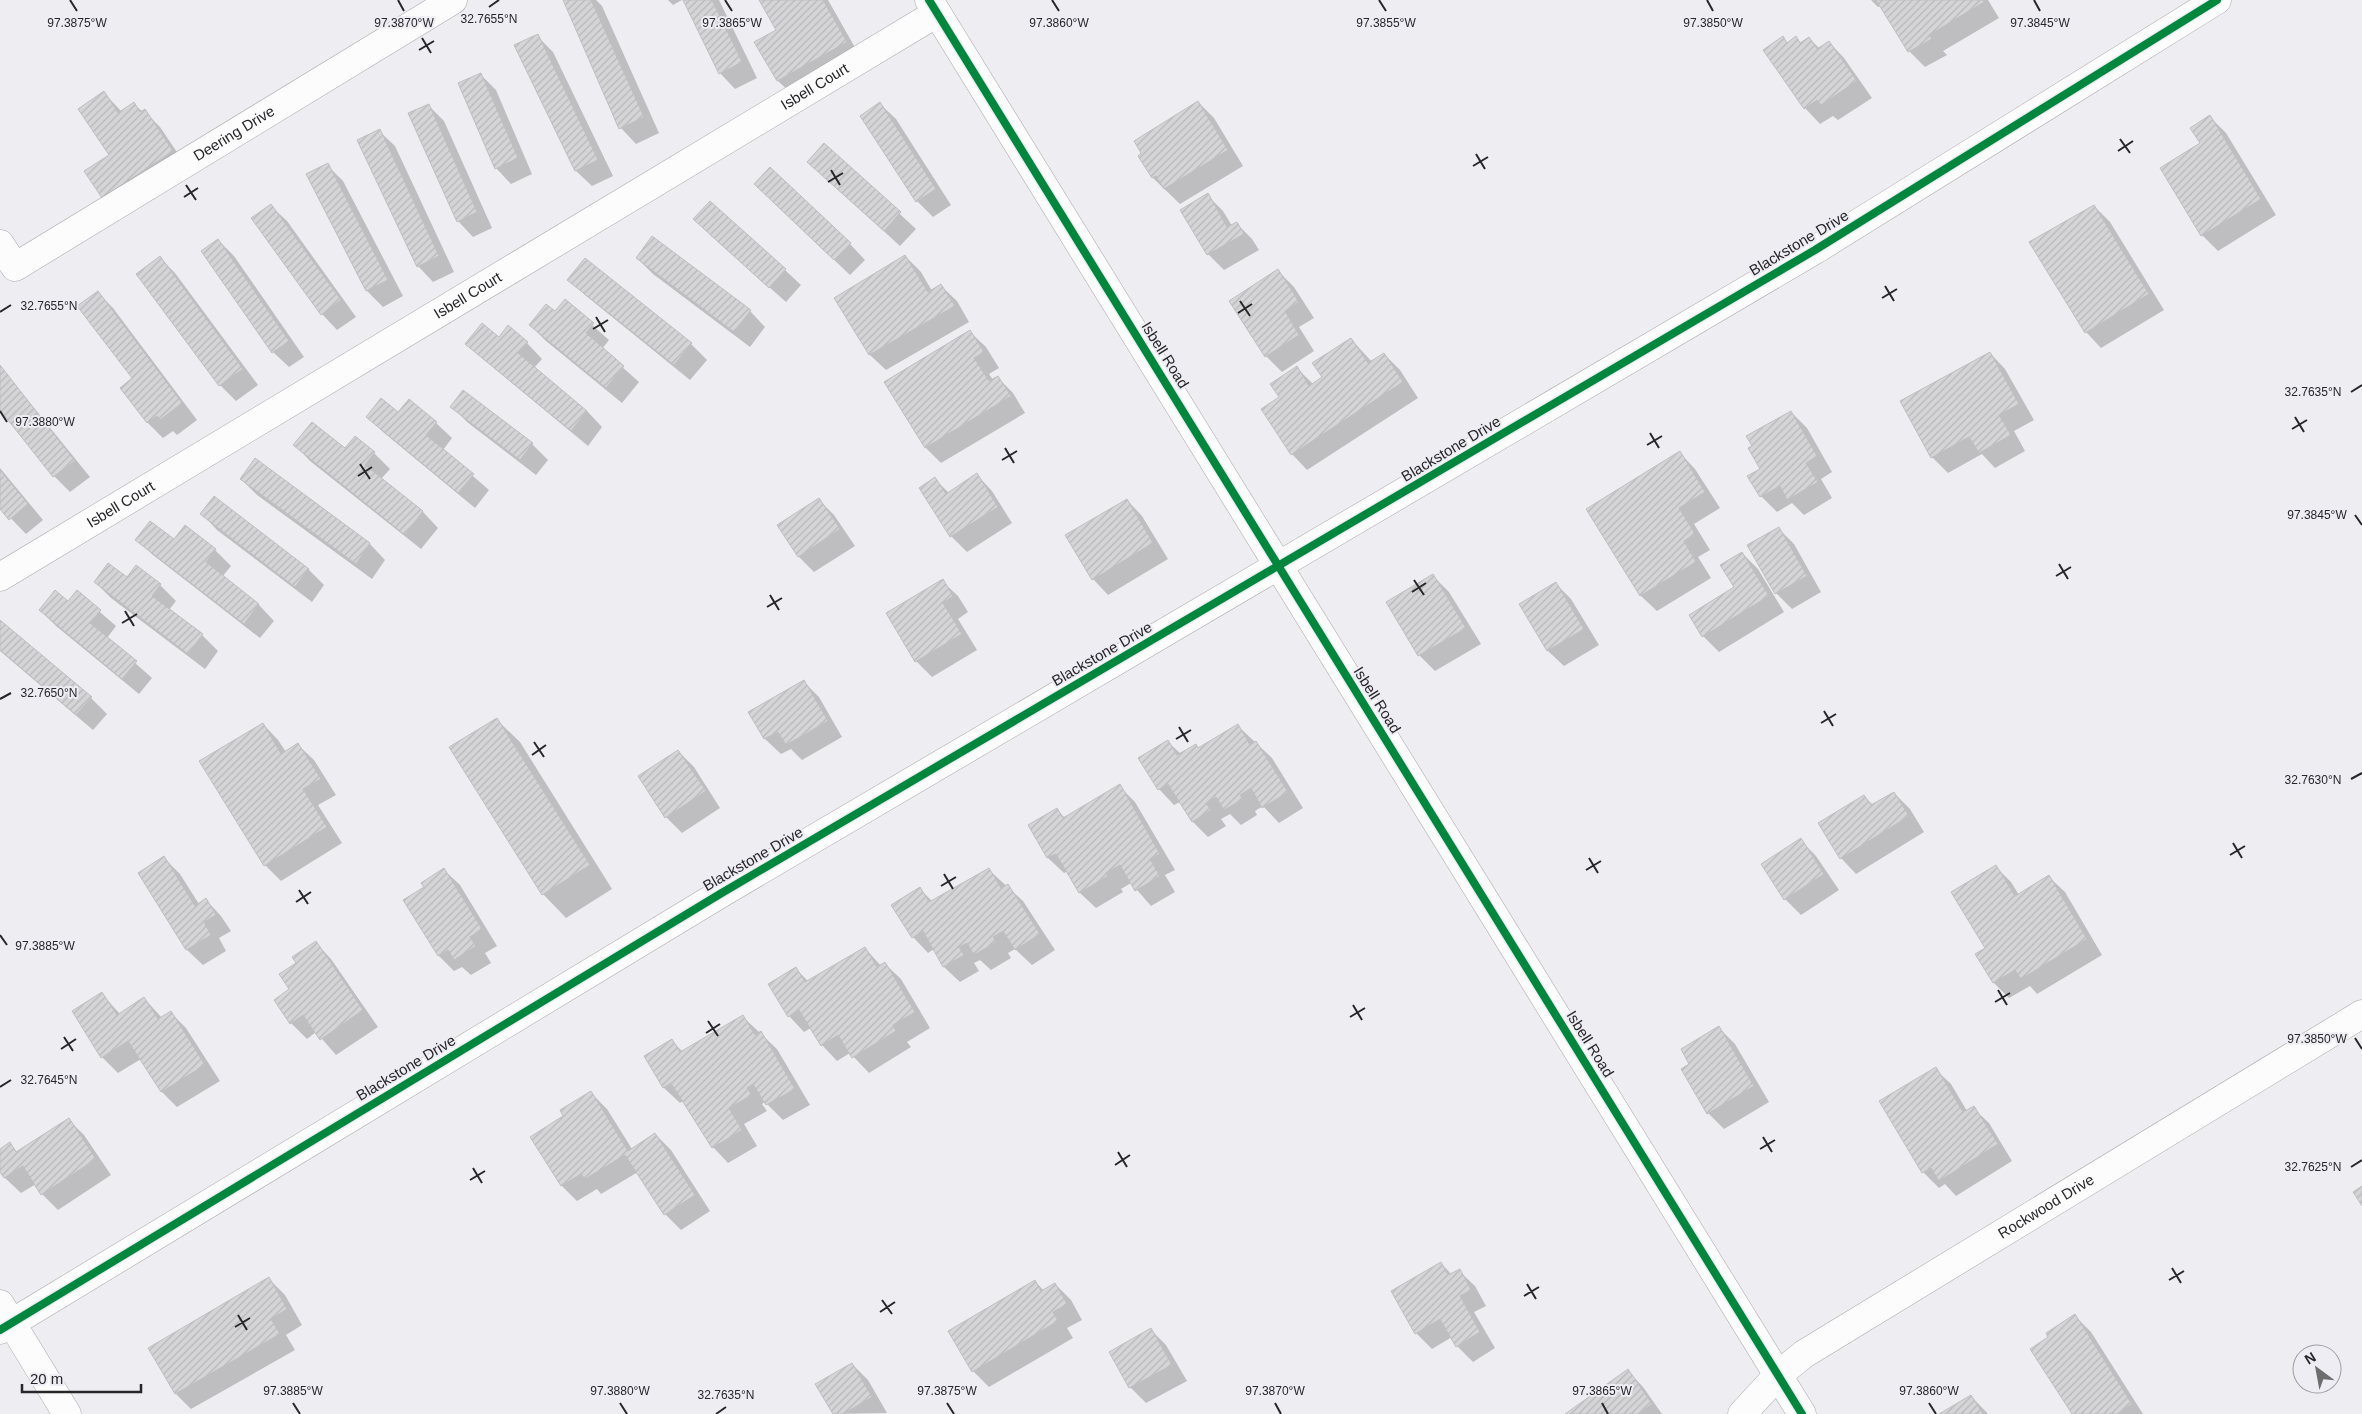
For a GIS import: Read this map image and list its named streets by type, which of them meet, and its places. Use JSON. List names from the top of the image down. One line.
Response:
{"streets":{"street":["Isbell Court","Deering Drive","Blackstone Drive","Isbell Road","Rockwood Drive"]},"crossings":[["Isbell Court","Isbell Road"],["Blackstone Drive","Isbell Road"],["Isbell Road","Rockwood Drive"]],"scale_bar":"20 m","north":"top left","coordinates":["32.7655°N","97.3845°W","97.3875°W","97.3870°W","97.3865°W","97.3860°W","97.3855°W","97.3850°W","32.7635°N","97.3880°W","32.7650°N","32.7630°N","97.3885°W","32.7645°N","32.7625°N"]}
